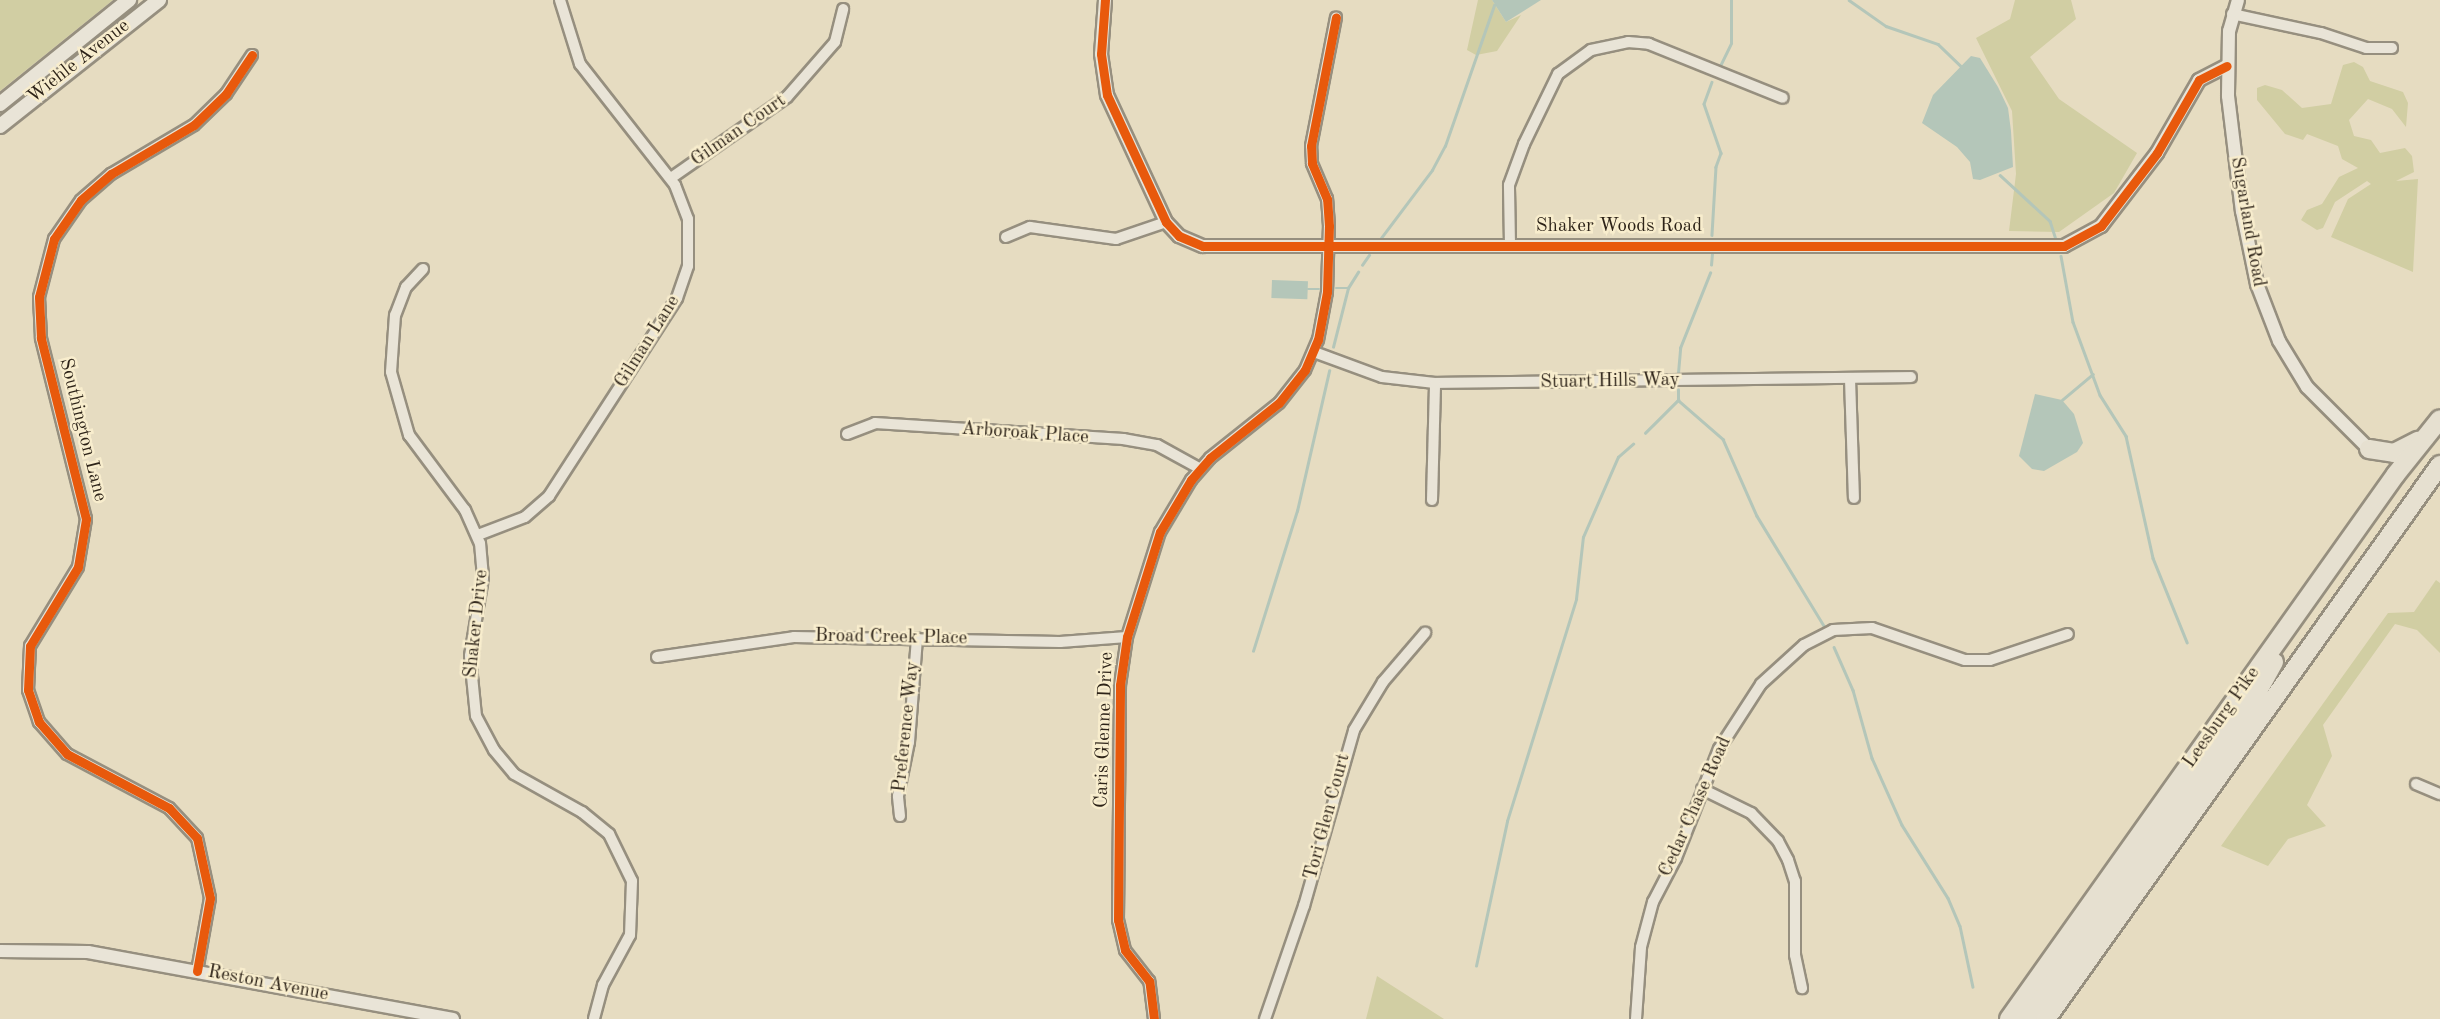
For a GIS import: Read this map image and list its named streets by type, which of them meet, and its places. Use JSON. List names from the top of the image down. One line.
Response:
{"streets":{"highway":["Leesburg Pike"],"main road":["Wiehle Avenue"],"street":["Gilman Court","Sugarland Road","Shaker Woods Road","Gilman Lane","Stuart Hills Way","Southington Lane","Arboroak Place","Shaker Drive","Broad Creek Place","Preference Way","Caris Glenne Drive","Cedar Chase Road","Tori Glen Court","Reston Avenue"]},"crossings":[["Gilman Court","Gilman Lane"],["Sugarland Road","Shaker Woods Road"],["Shaker Woods Road","Caris Glenne Drive"],["Gilman Lane","Shaker Drive"],["Stuart Hills Way","Caris Glenne Drive"],["Southington Lane","Reston Avenue"],["Arboroak Place","Caris Glenne Drive"],["Broad Creek Place","Preference Way"],["Broad Creek Place","Caris Glenne Drive"]]}
